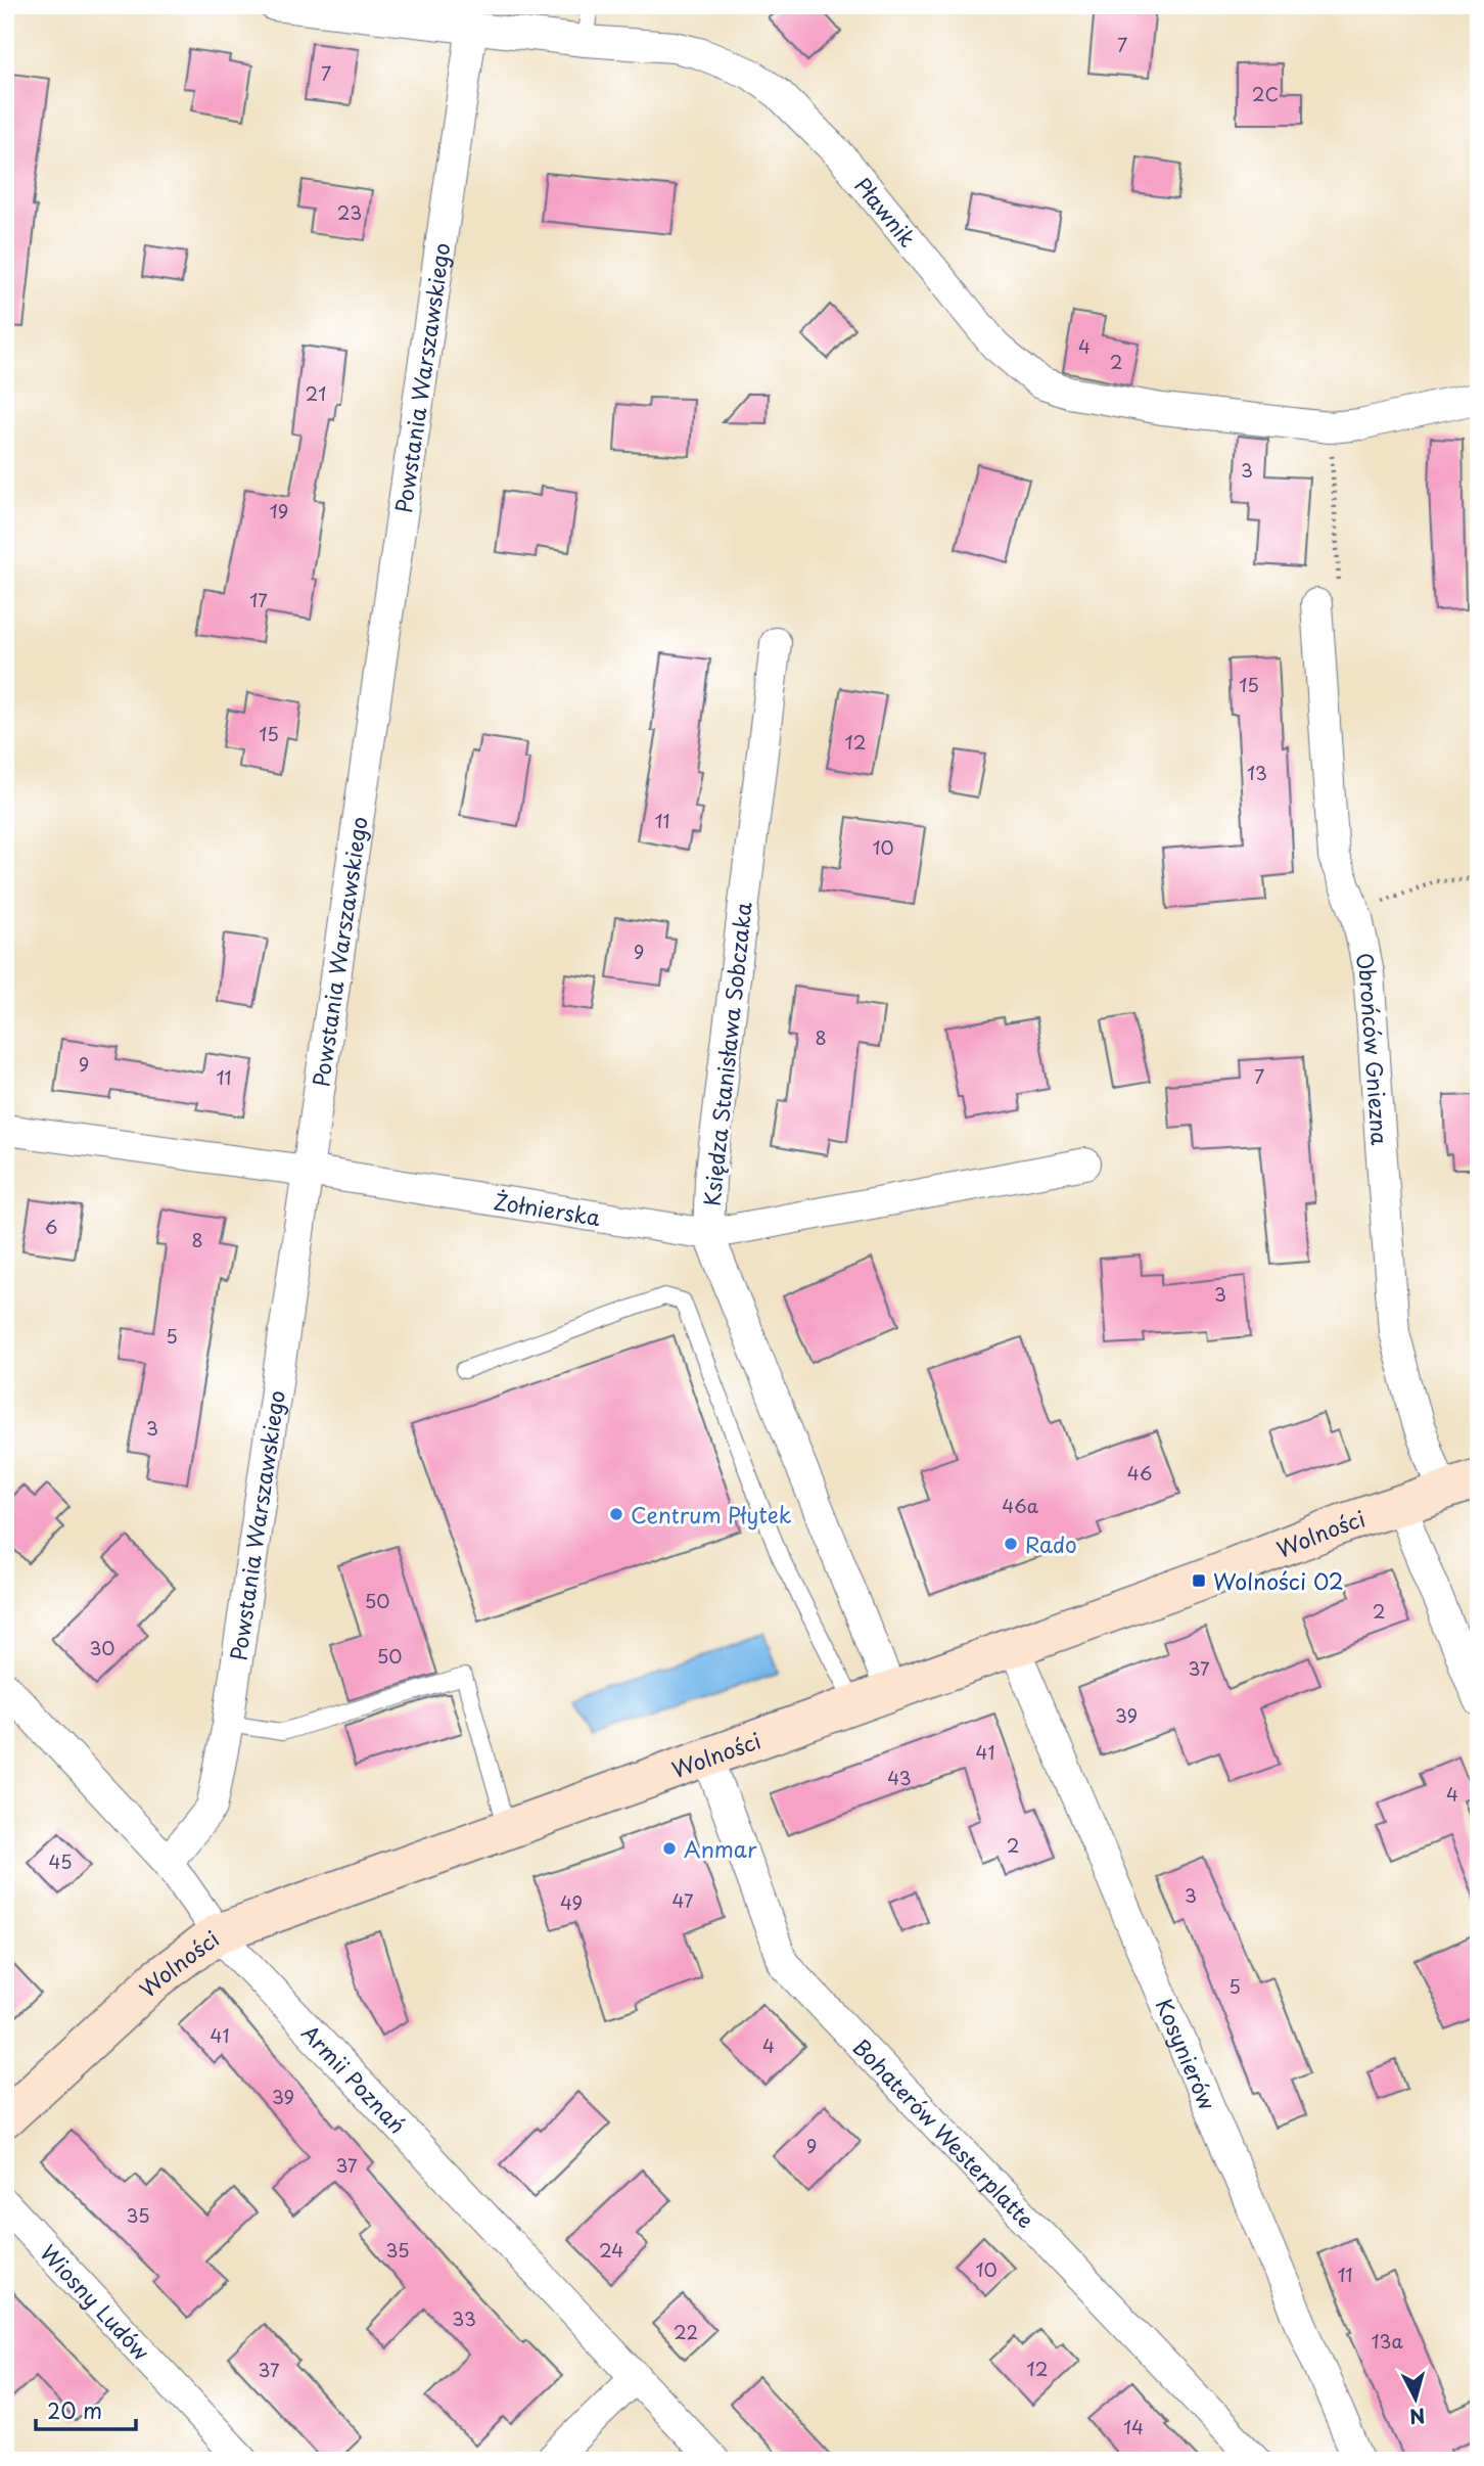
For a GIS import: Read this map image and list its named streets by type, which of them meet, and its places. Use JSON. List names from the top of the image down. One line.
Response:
{"streets":{"street":["Pławnik","Powstania Warszawskiego","Obrońców Gniezna","Księdza Stanisława Sobczaka","Żołnierska","Wolności","Kosynierów","Armii Poznań","Bohaterów Westerplatte","Wiosny Ludów"]},"crossings":[["Pławnik","Powstania Warszawskiego"],["Powstania Warszawskiego","Żołnierska"],["Powstania Warszawskiego","Armii Poznań"],["Obrońców Gniezna","Wolności"],["Księdza Stanisława Sobczaka","Żołnierska"],["Księdza Stanisława Sobczaka","Wolności"],["Wolności","Kosynierów"],["Wolności","Armii Poznań"],["Wolności","Bohaterów Westerplatte"]],"places":{"other":["Centrum Płytek","Rado","Anmar"],"transit":["Wolności 02"]},"house_numbers":["7","7","2C","23","4","2","21","3","19","17","15","15","12","13","11","10","9","8","9","7","11","6","8","3","5","3","46","46a","50","2","30","50","37","39","41","43","4","2","45","3","47","49","5","41","4","39","9","37","35","35","24","10","11","33","22","13a","12","37","14"],"scale_bar":"20 m","north":"bottom"}
